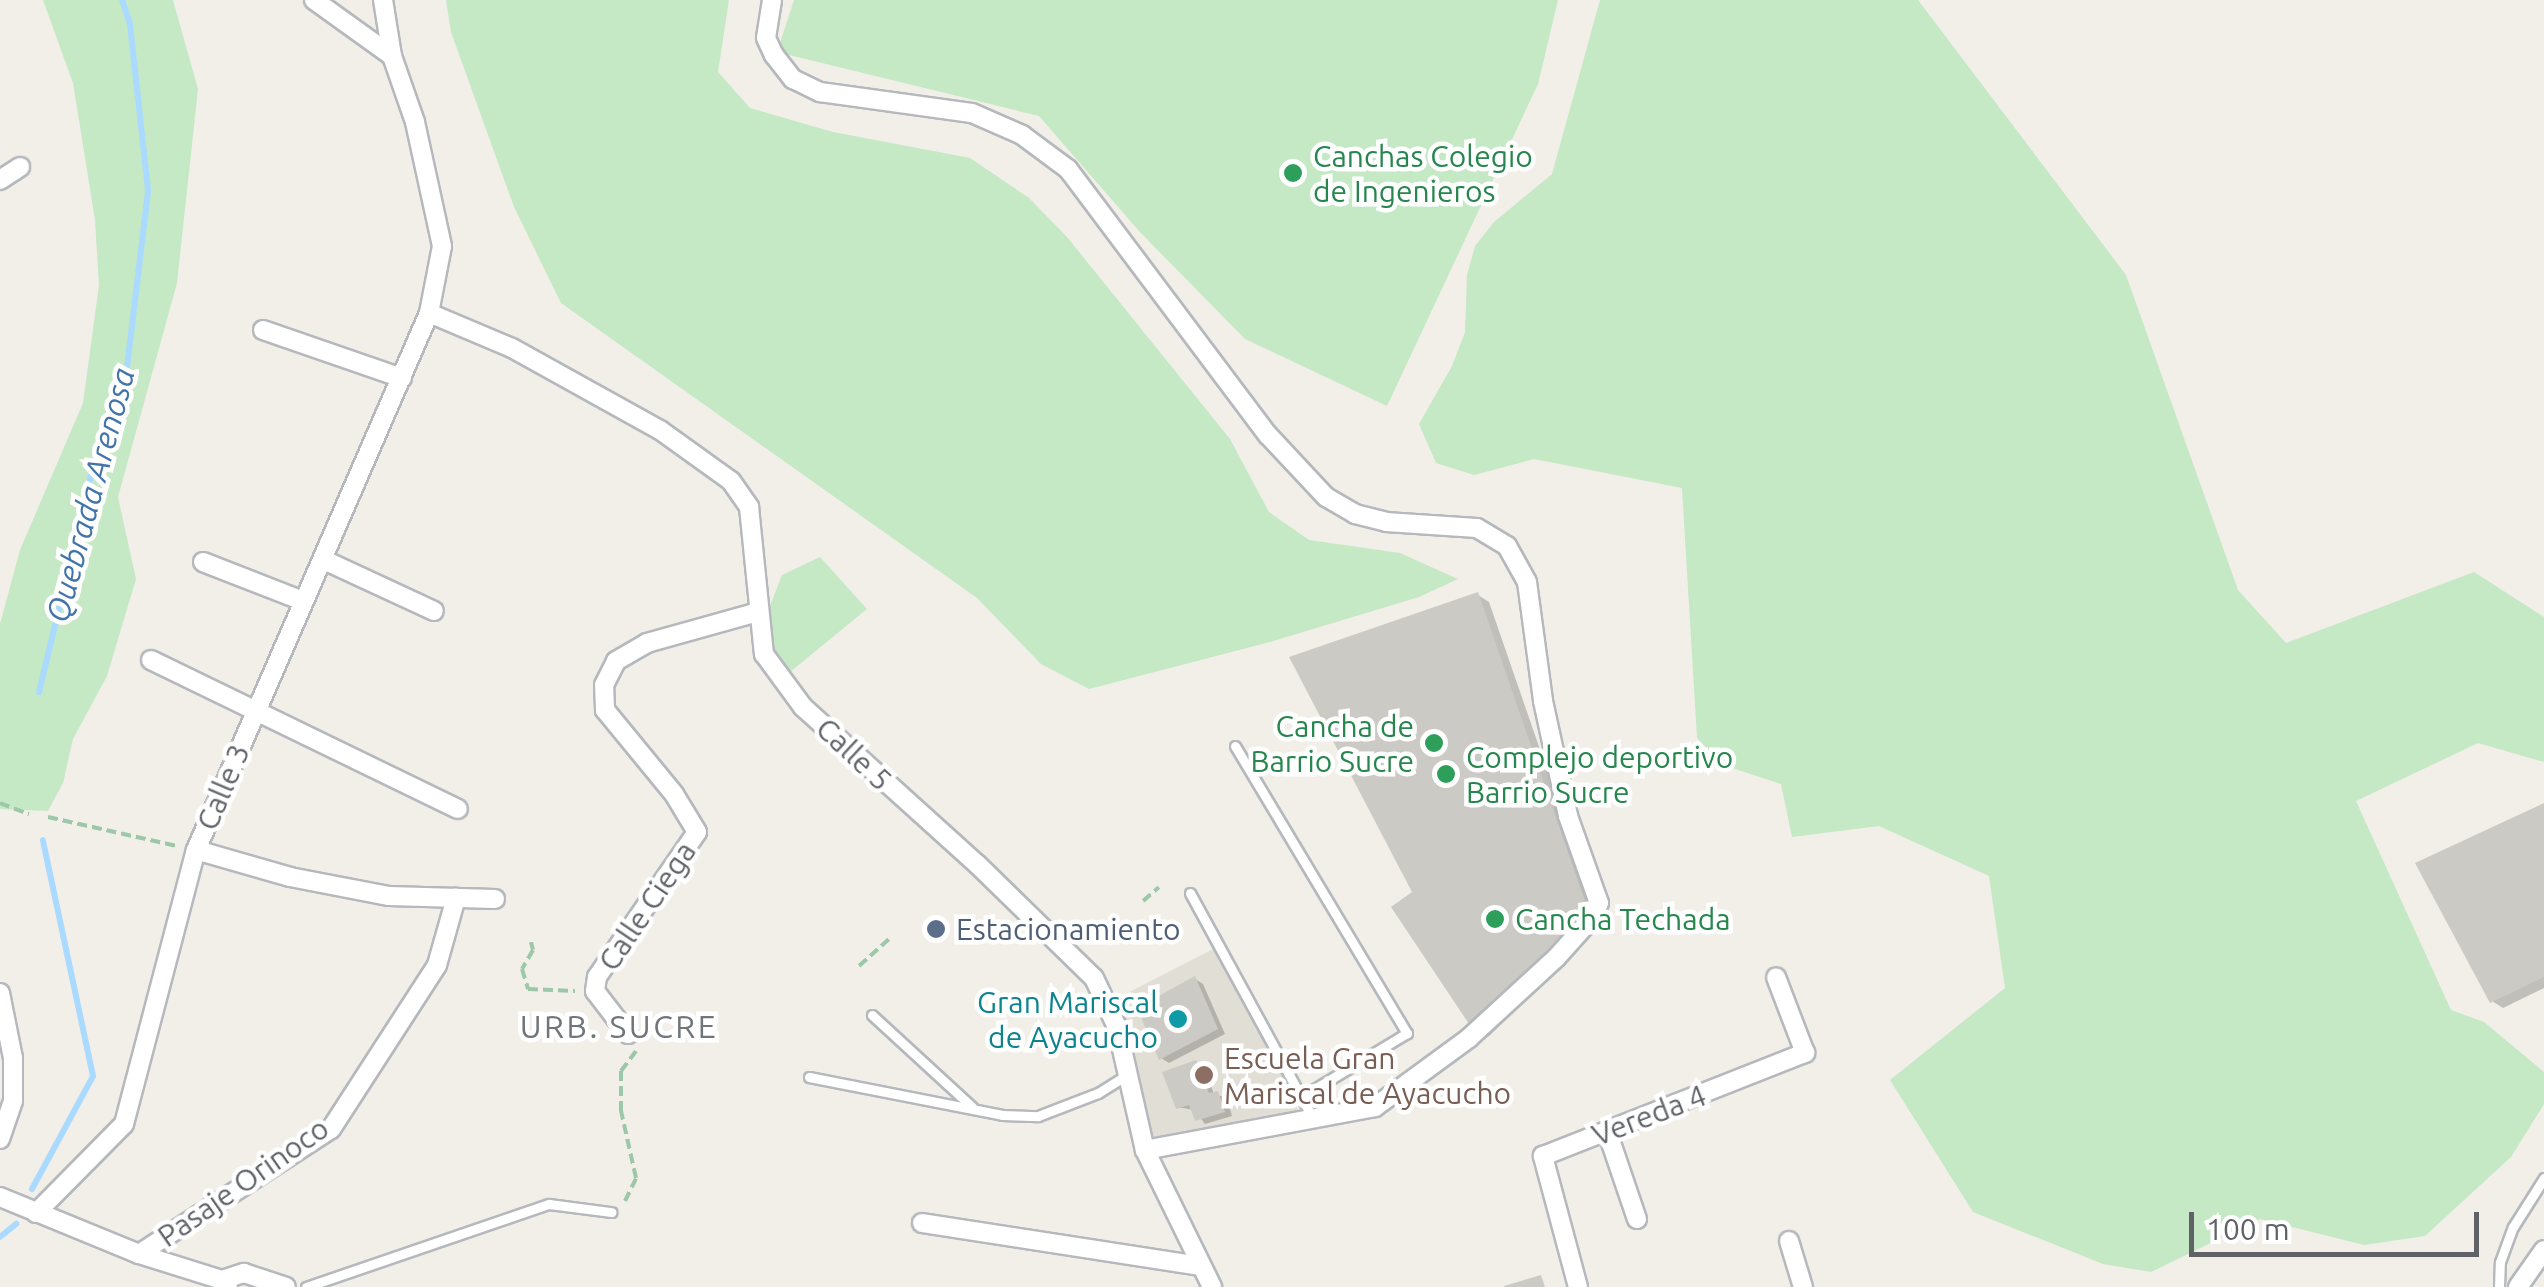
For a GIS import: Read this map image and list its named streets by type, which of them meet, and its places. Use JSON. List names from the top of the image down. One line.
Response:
{"streets":{"street":["Calle 5","Calle 3","Calle Ciega","Vereda 4","Pasaje Orinoco"]},"crossings":[["Calle 5","Calle 3"],["Calle 5","Calle Ciega"]],"districts":["URB. SUCRE"],"water":["Quebrada Arenosa"],"places":["Canchas Colegio de Ingenieros","Cancha de Barrio Sucre","Complejo deportivo Barrio Sucre","Cancha Techada","Estacionamiento","Gran Mariscal de Ayacucho","Escuela Gran Mariscal de Ayacucho"],"scale_bar":"100 m"}
